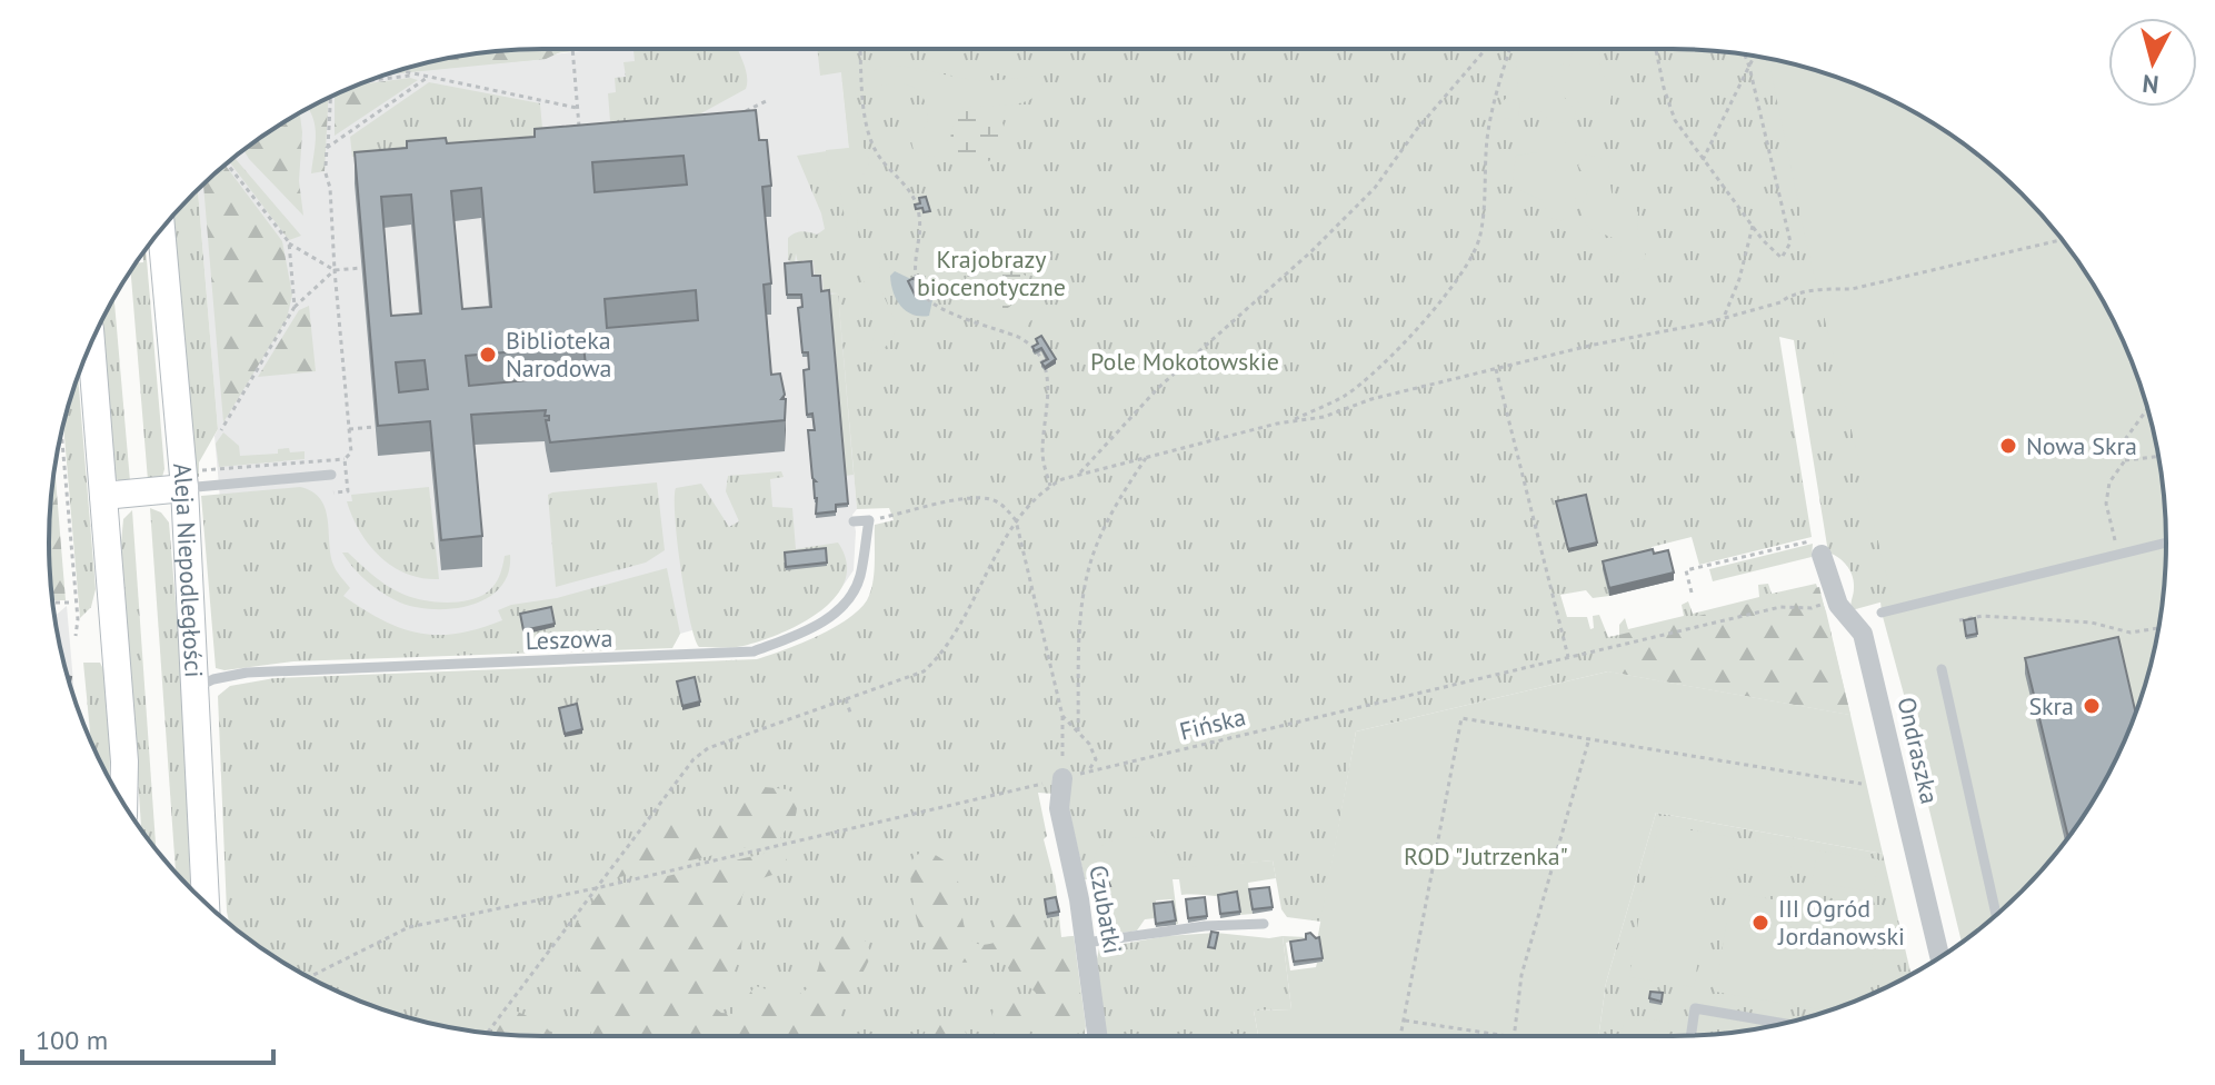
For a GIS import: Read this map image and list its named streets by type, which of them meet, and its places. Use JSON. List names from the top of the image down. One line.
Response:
{"streets":{"main road":["Aleja Niepodległości"],"street":["Ondraszka","Czubatki"],"lane":["Leszowa"],"path":["Fińska"]},"crossings":[["Aleja Niepodległości","Leszowa"],["Fińska","Ondraszka"],["Fińska","Czubatki"]],"parks":["Krajobrazy biocenotyczne","Pole Mokotowskie","ROD \"Jutrzenka\""],"places":["Biblioteka Narodowa","Nowa Skra","Skra","III Ogród Jordanowski"],"scale_bar":"100 m","north":"bottom"}
